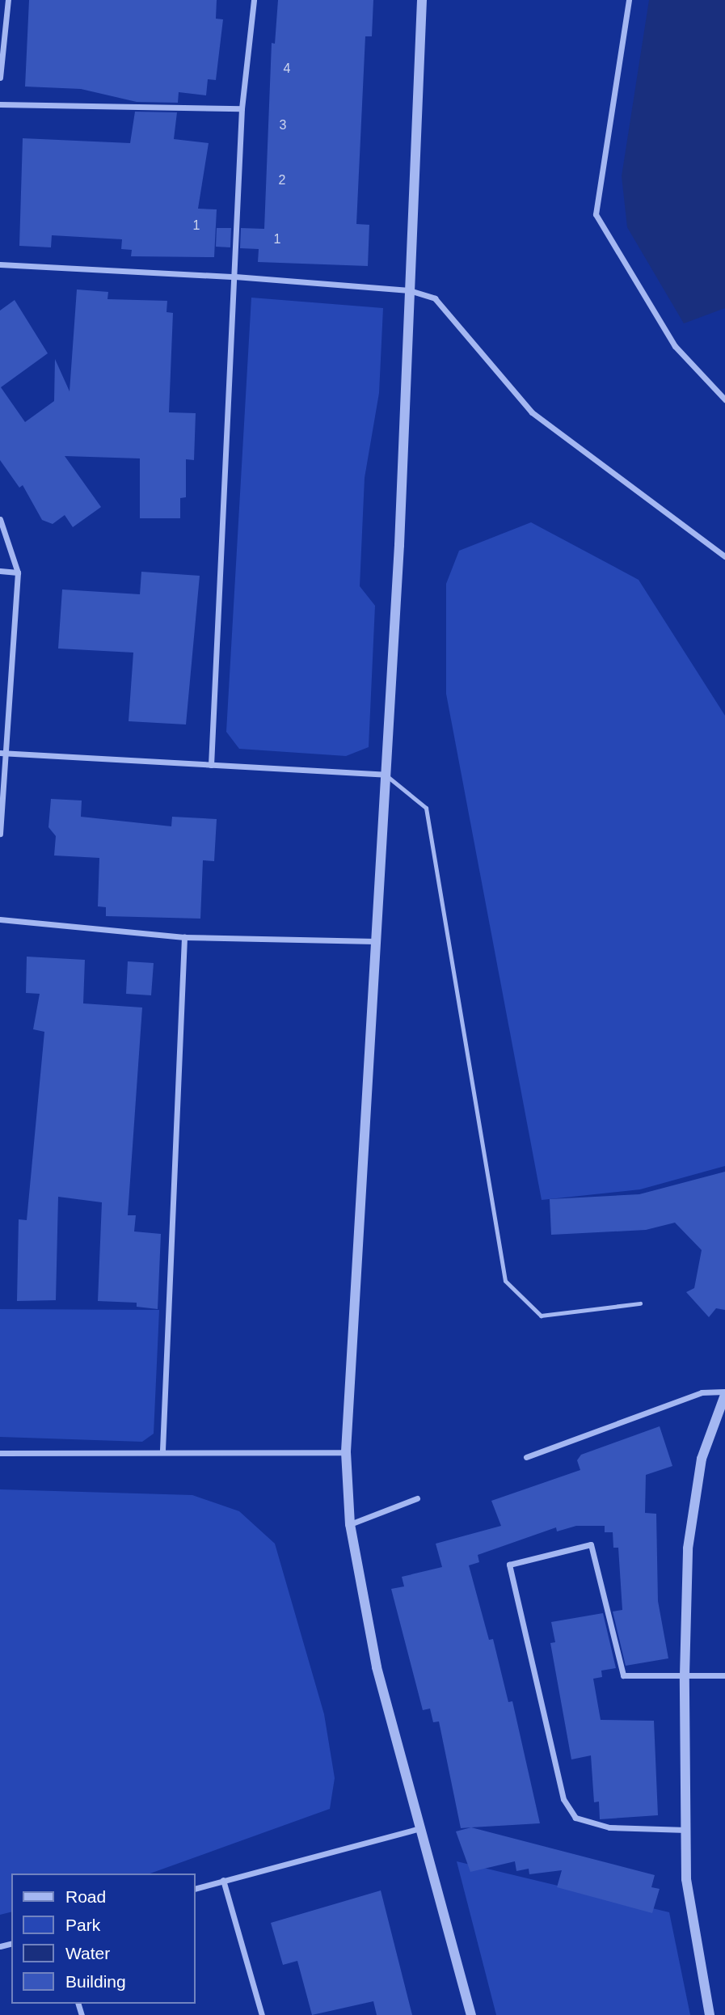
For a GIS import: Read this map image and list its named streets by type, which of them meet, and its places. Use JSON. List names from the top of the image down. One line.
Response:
{"house_numbers":["4","3","2","1","1"],"legend":["Road","Park","Water","Building"]}
